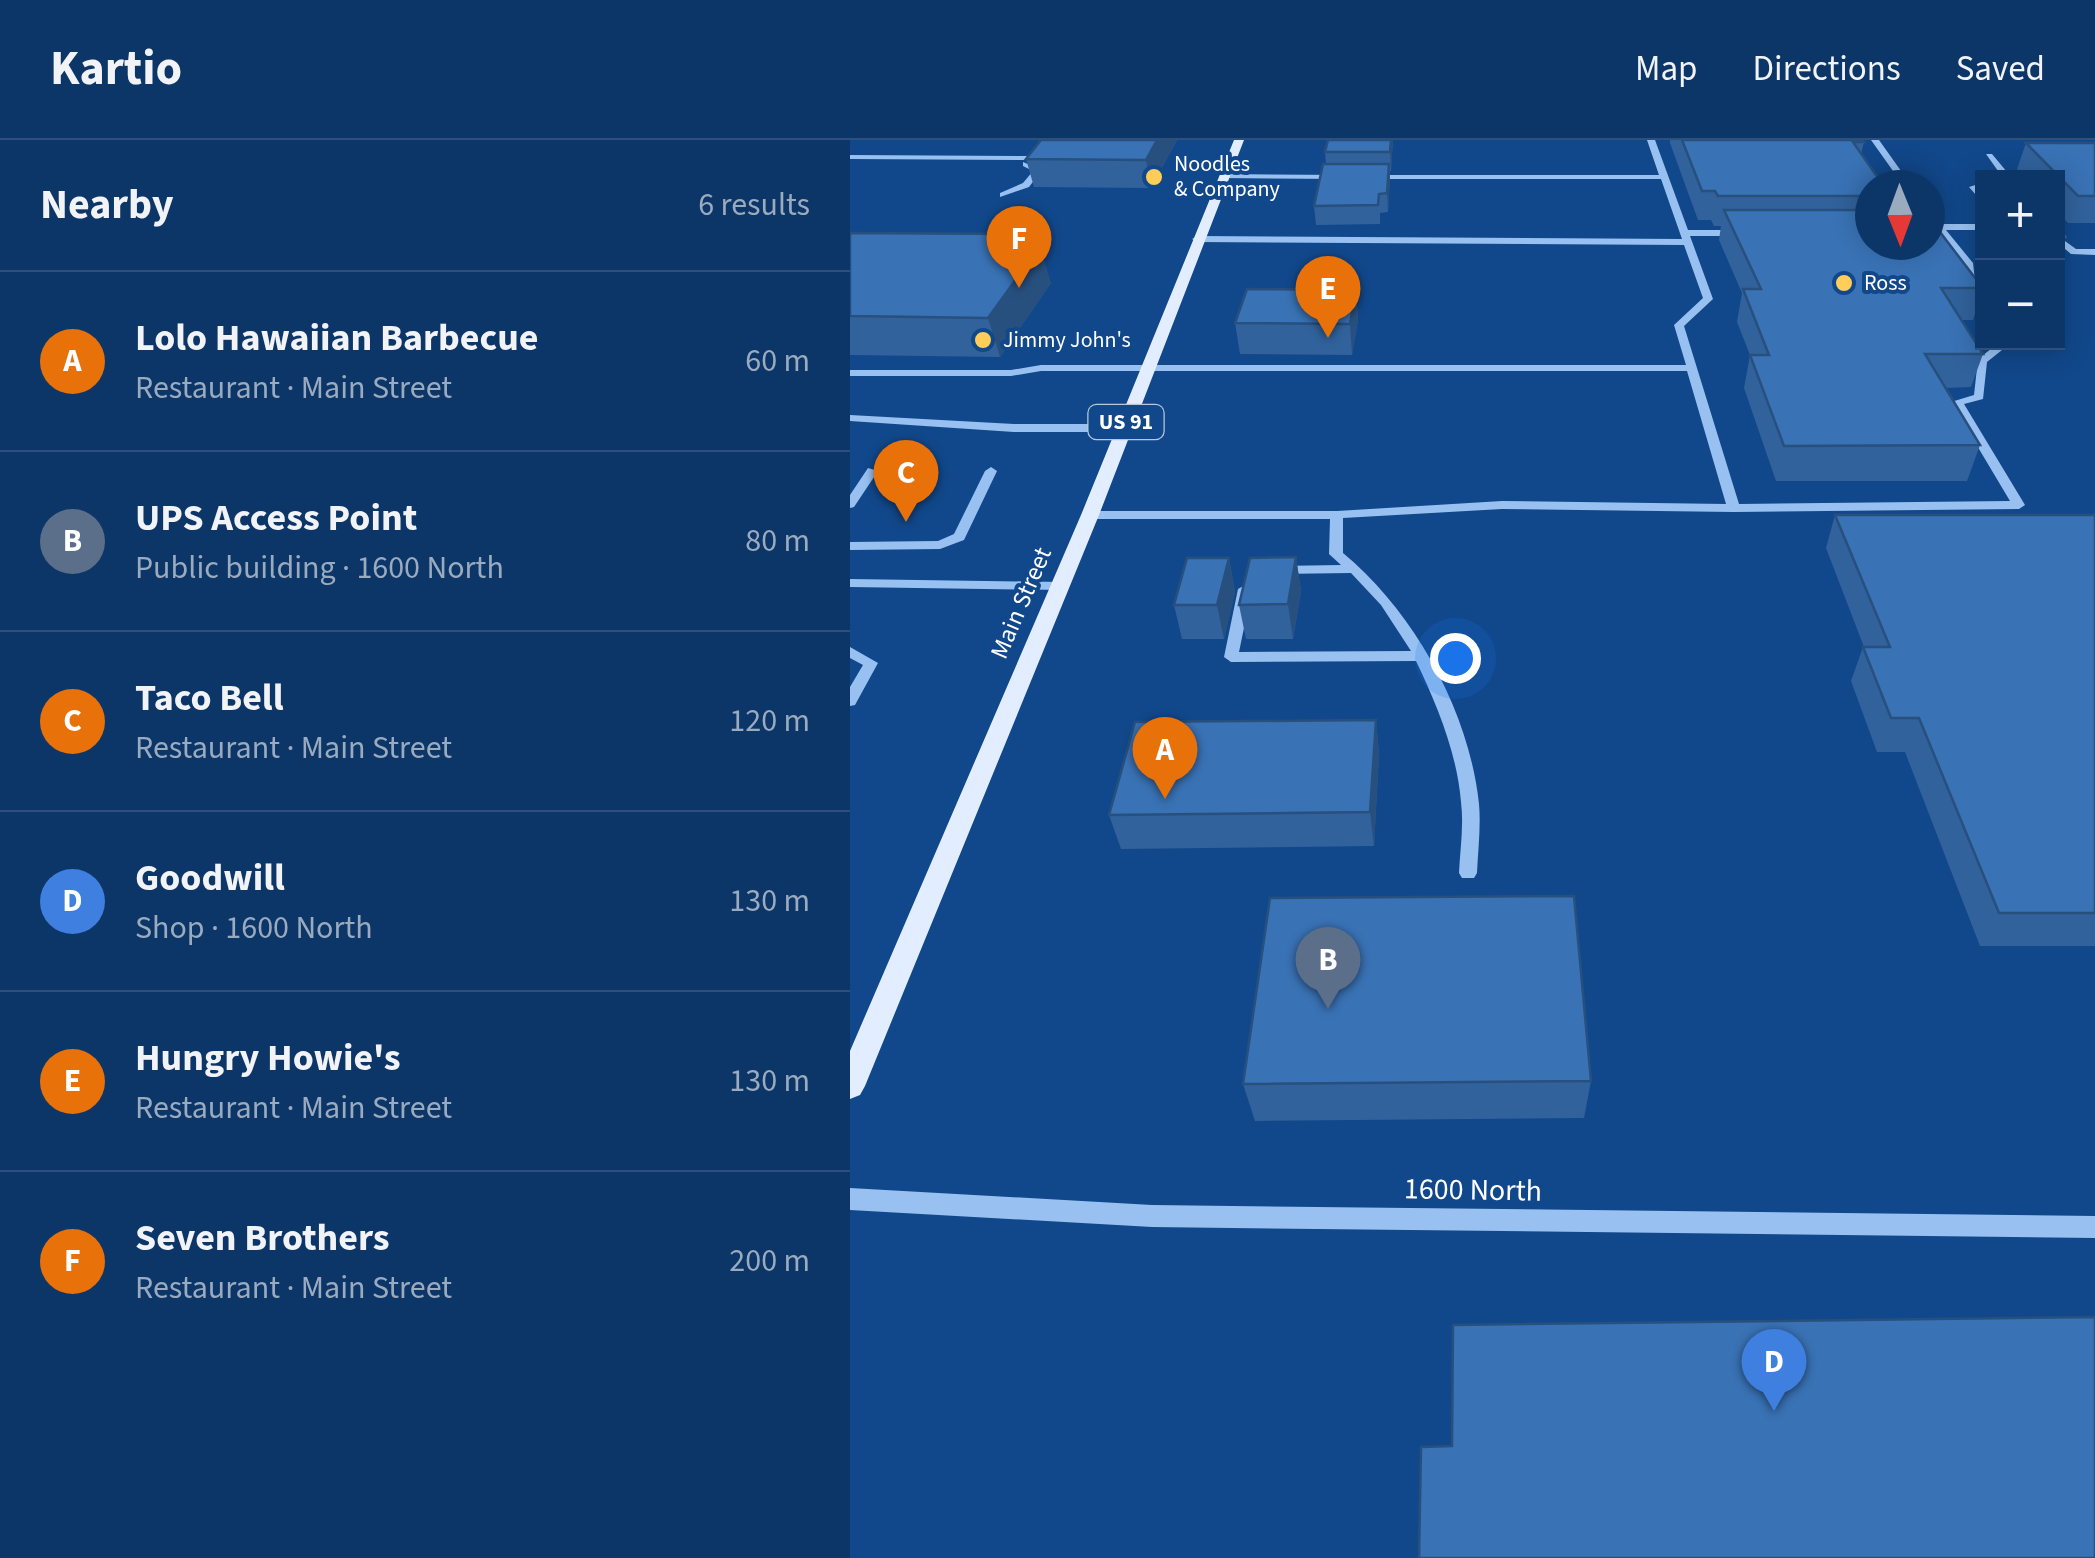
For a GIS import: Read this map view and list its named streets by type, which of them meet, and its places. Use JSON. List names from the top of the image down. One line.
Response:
{"streets":{"main road":["US 91","Main Street"],"street":["1600 North"]},"places":["Noodles & Company","Ross","Jimmy John's"],"north":"bottom","page":{"header":"Kartio","nav":["Map","Directions","Saved"],"heading":["Nearby","6 results"],"map_buttons":["+","−"],"pins":["F","E","C","A","B","D"],"list":[{"mark":"A","name":"Lolo Hawaiian Barbecue","note":"Restaurant · Main Street","value":"60 m"},{"mark":"B","name":"UPS Access Point","note":"Public building · 1600 North","value":"80 m"},{"mark":"C","name":"Taco Bell","note":"Restaurant · Main Street","value":"120 m"},{"mark":"D","name":"Goodwill","note":"Shop · 1600 North","value":"130 m"},{"mark":"E","name":"Hungry Howie's","note":"Restaurant · Main Street","value":"130 m"},{"mark":"F","name":"Seven Brothers","note":"Restaurant · Main Street","value":"200 m"}]}}
